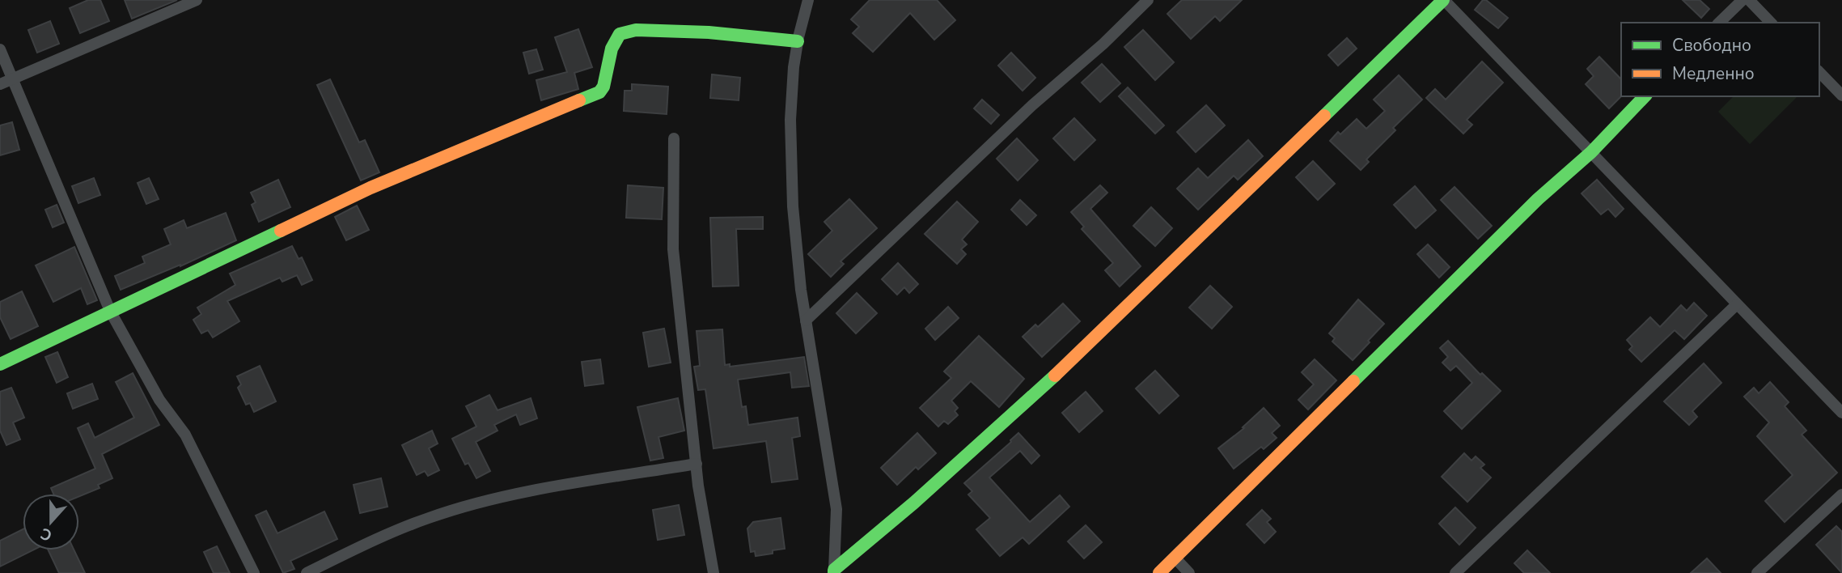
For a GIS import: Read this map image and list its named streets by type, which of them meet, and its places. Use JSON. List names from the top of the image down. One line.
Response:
{"legend":["Свободно","Медленно"],"north":"bottom"}
